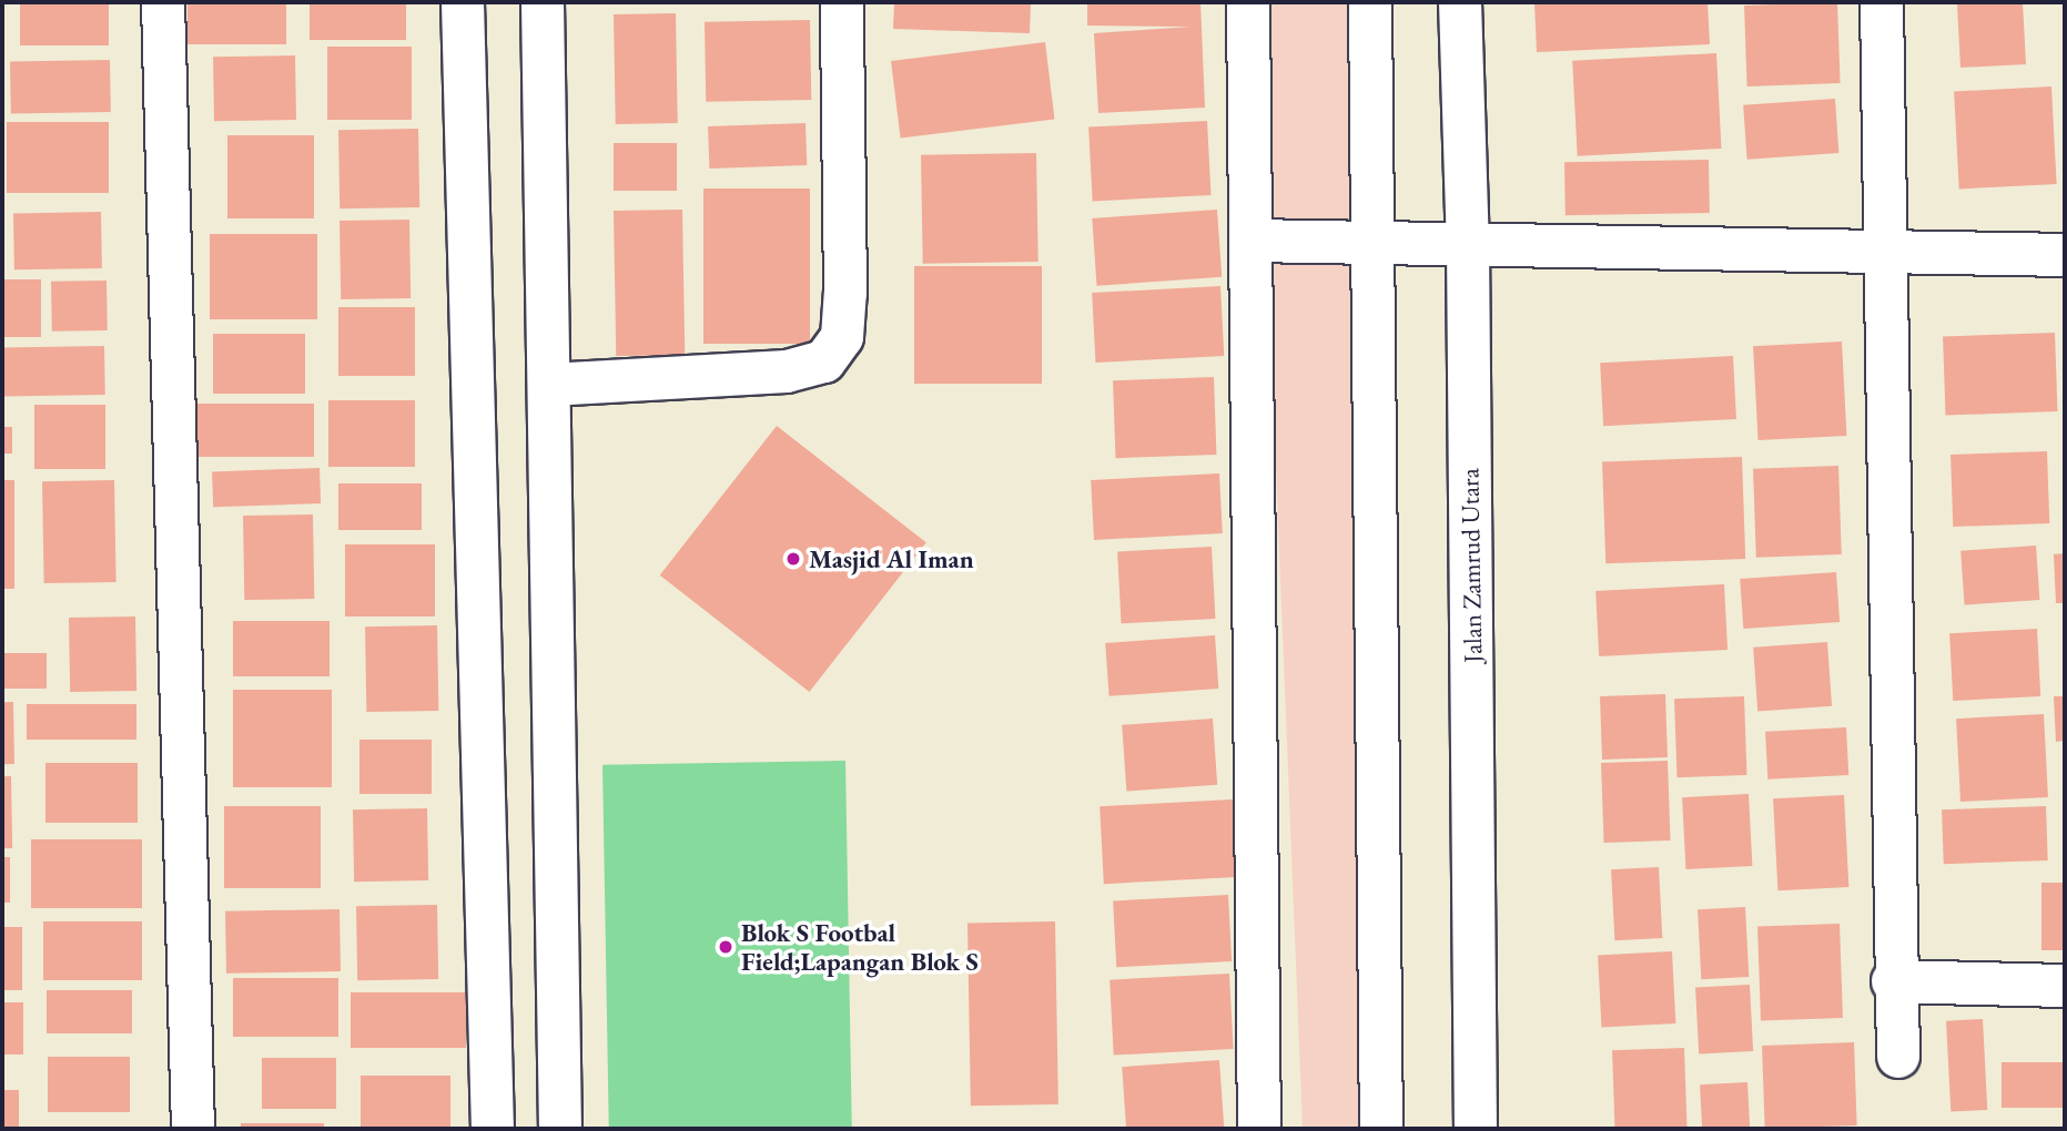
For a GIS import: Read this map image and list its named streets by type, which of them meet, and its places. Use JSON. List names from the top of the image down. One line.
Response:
{"streets":{"street":["Jalan Zamrud Utara"]},"places":["Masjid Al Iman","Blok S Footbal Field;Lapangan Blok S"]}
